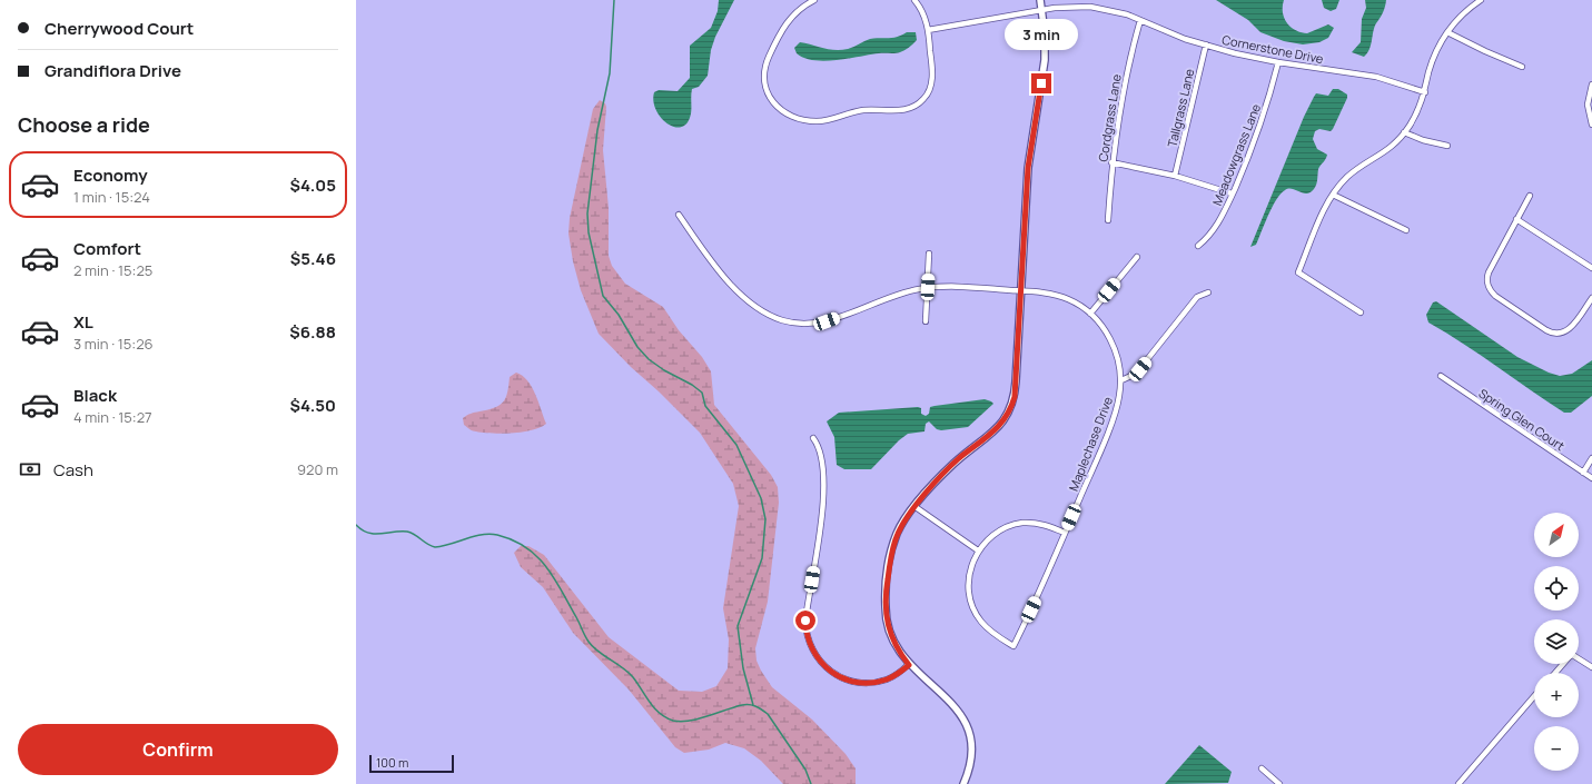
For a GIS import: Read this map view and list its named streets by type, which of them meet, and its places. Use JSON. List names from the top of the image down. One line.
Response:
{"streets":{"street":["Cornerstone Drive","Tallgrass Lane","Cordgrass Lane","Meadowgrass Lane","Spring Glen Court","Maplechase Drive"]},"crossings":[["Cornerstone Drive","Tallgrass Lane"],["Cornerstone Drive","Cordgrass Lane"],["Cornerstone Drive","Meadowgrass Lane"]],"scale_bar":"100 m","north":"top right","page":{"banner":["Cherrywood Court","Grandiflora Drive"],"bubble":"3 min","heading":"Choose a ride","list":[{"name":"Economy","note":"1 min · 15:24","value":"$4.05"},{"name":"Comfort","note":"2 min · 15:25","value":"$5.46"},{"name":"XL","note":"3 min · 15:26","value":"$6.88"},{"name":"Black","note":"4 min · 15:27","value":"$4.50"}],"pay":["Cash","920 m"],"map_buttons":["+","−"],"buttons":"Confirm","scale":"100 m"}}
